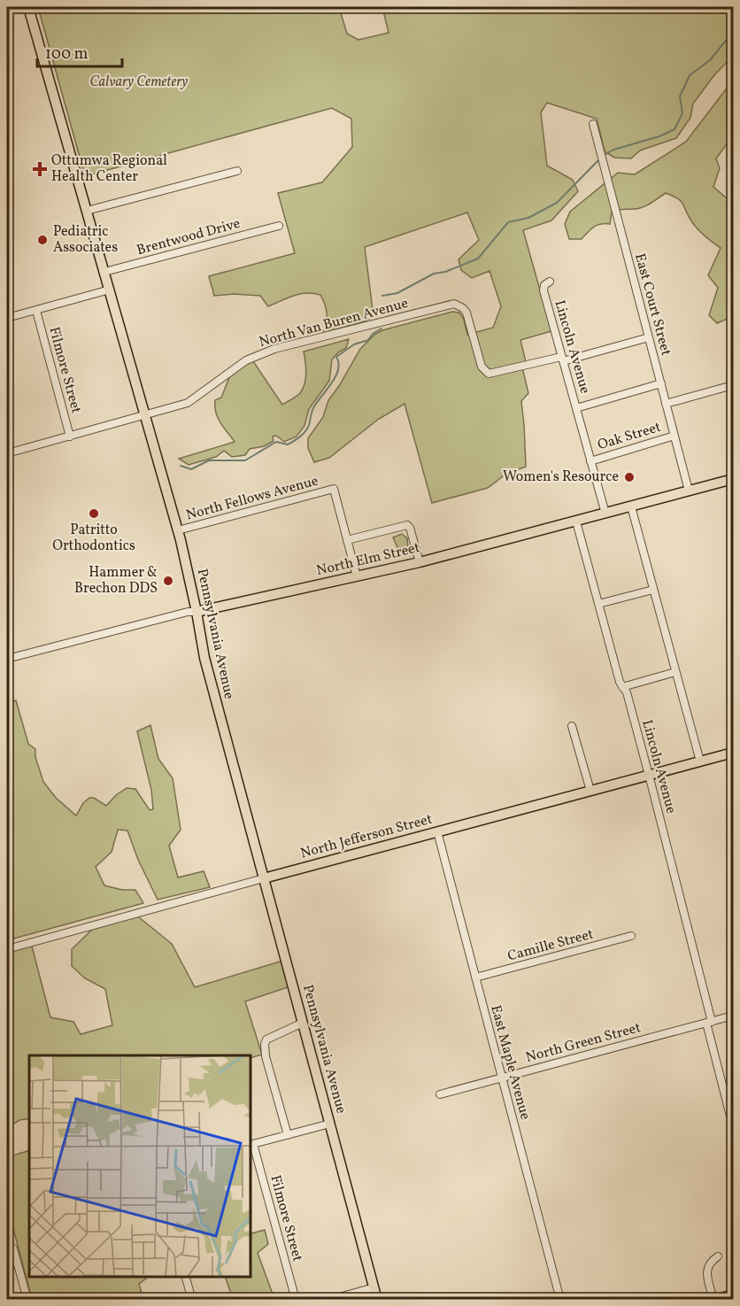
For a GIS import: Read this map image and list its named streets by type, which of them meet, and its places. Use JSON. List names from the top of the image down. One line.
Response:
{"streets":{"main road":["North Elm Street","Pennsylvania Avenue","North Jefferson Street"],"street":["Brentwood Drive","East Court Street","North Van Buren Avenue","Lincoln Avenue","Filmore Street","Oak Street","North Fellows Avenue","Camille Street","North Green Street","East Maple Avenue"]},"crossings":[["Brentwood Drive","Pennsylvania Avenue"],["East Court Street","Oak Street"],["East Court Street","North Elm Street"],["North Van Buren Avenue","Lincoln Avenue"],["North Van Buren Avenue","Filmore Street"],["North Van Buren Avenue","Pennsylvania Avenue"],["Lincoln Avenue","Oak Street"],["Lincoln Avenue","North Elm Street"],["Lincoln Avenue","North Jefferson Street"],["Lincoln Avenue","North Green Street"],["North Fellows Avenue","Pennsylvania Avenue"],["North Elm Street","Pennsylvania Avenue"],["Pennsylvania Avenue","North Jefferson Street"],["North Jefferson Street","East Maple Avenue"],["Camille Street","East Maple Avenue"],["North Green Street","East Maple Avenue"]],"parks":["Calvary Cemetery"],"places":{"health":["Ottumwa Regional Health Center"],"other":["Pediatric Associates","Women's Resource","Patritto Orthodontics","Hammer & Brechon DDS"]},"scale_bar":"100 m"}
